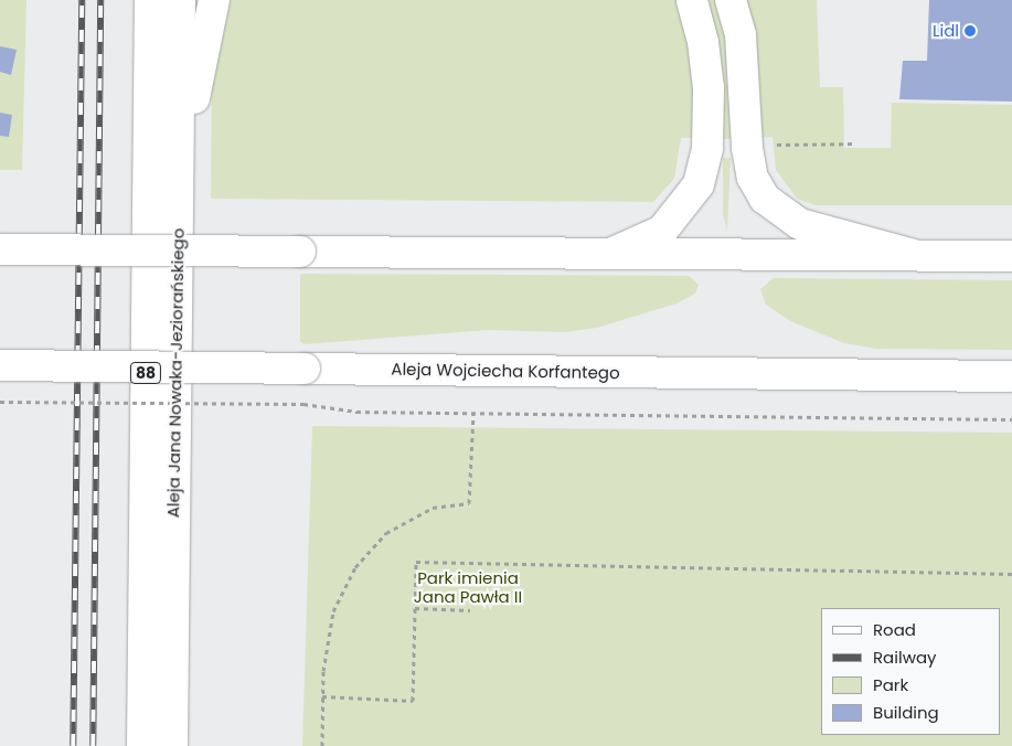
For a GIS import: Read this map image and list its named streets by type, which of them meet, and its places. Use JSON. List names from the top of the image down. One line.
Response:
{"streets":{"main road":["Aleja Wojciecha Korfantego","88","Aleja Jana Nowaka-Jeziorańskiego"]},"parks":["Park imienia Jana Pawła II"],"places":["Lidl"],"legend":["Road","Railway","Park","Building"]}
